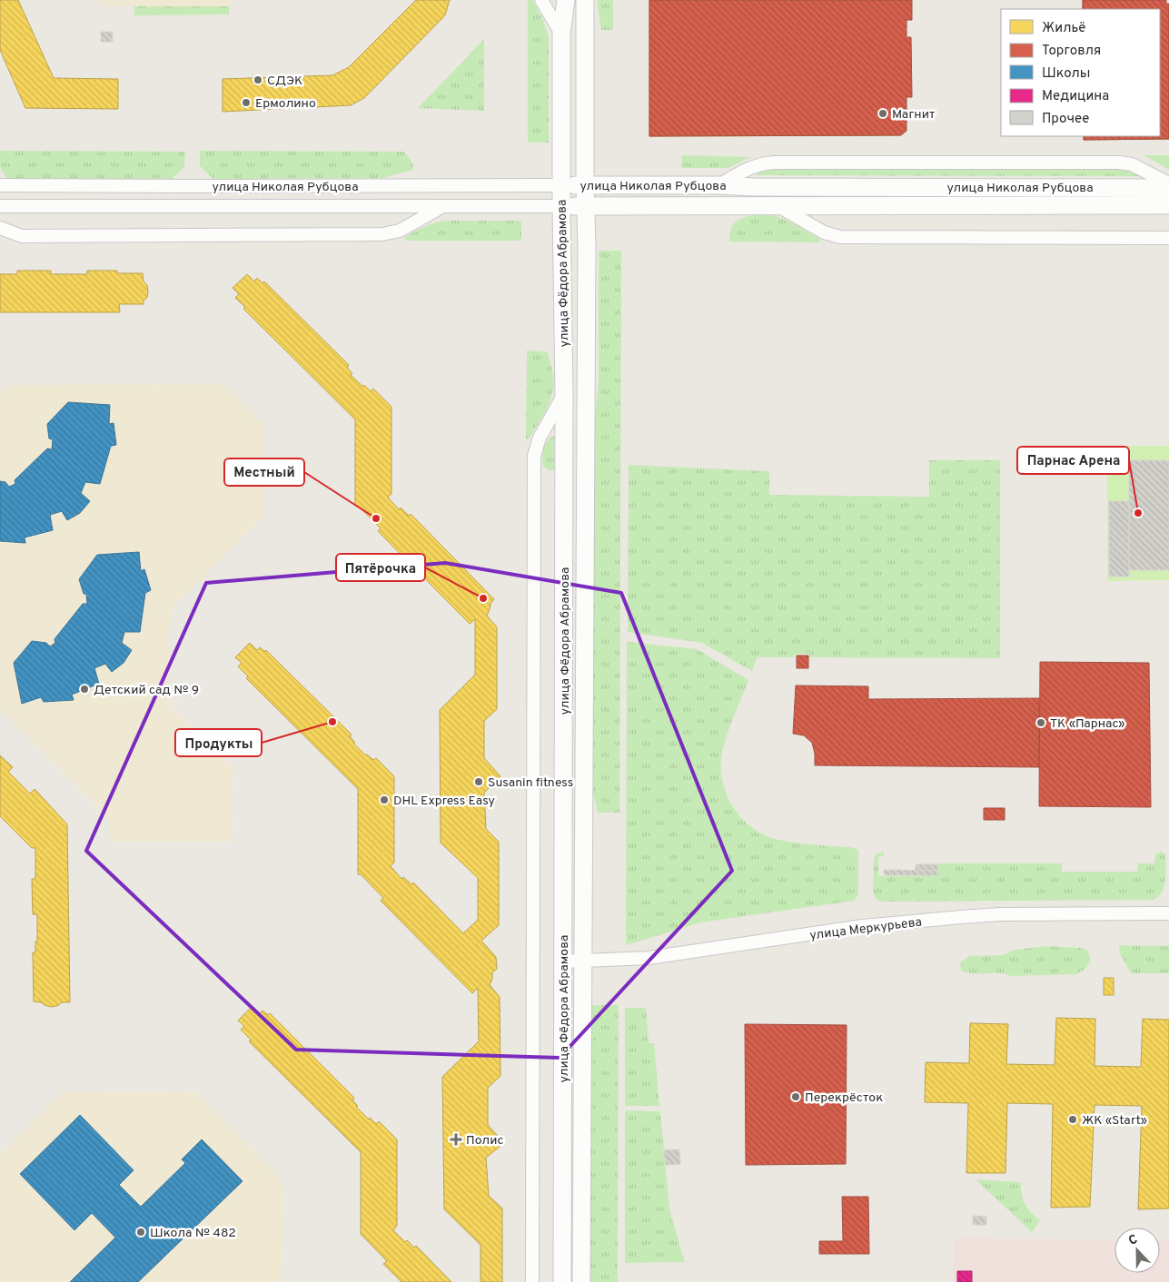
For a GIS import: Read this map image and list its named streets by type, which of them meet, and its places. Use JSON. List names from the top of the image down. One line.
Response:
{"streets":{"street":["улица Николая Рубцова","улица Фёдора Абрамова","улица Меркурьева"]},"crossings":[["улица Николая Рубцова","улица Фёдора Абрамова"],["улица Фёдора Абрамова","улица Меркурьева"]],"places":{"other":["СДЭК","Ермолино","Магнит","Парнас Арена","Местный","Пятёрочка","Детский сад № 9","Продукты","ТК «Парнас»","Susanin fitness","DHL Express Easy","Перекрёсток","ЖК «Start»","Школа № 482"],"health":["Полис"]},"legend":["Жильё","Торговля","Школы","Медицина","Прочее"],"north":"top"}
